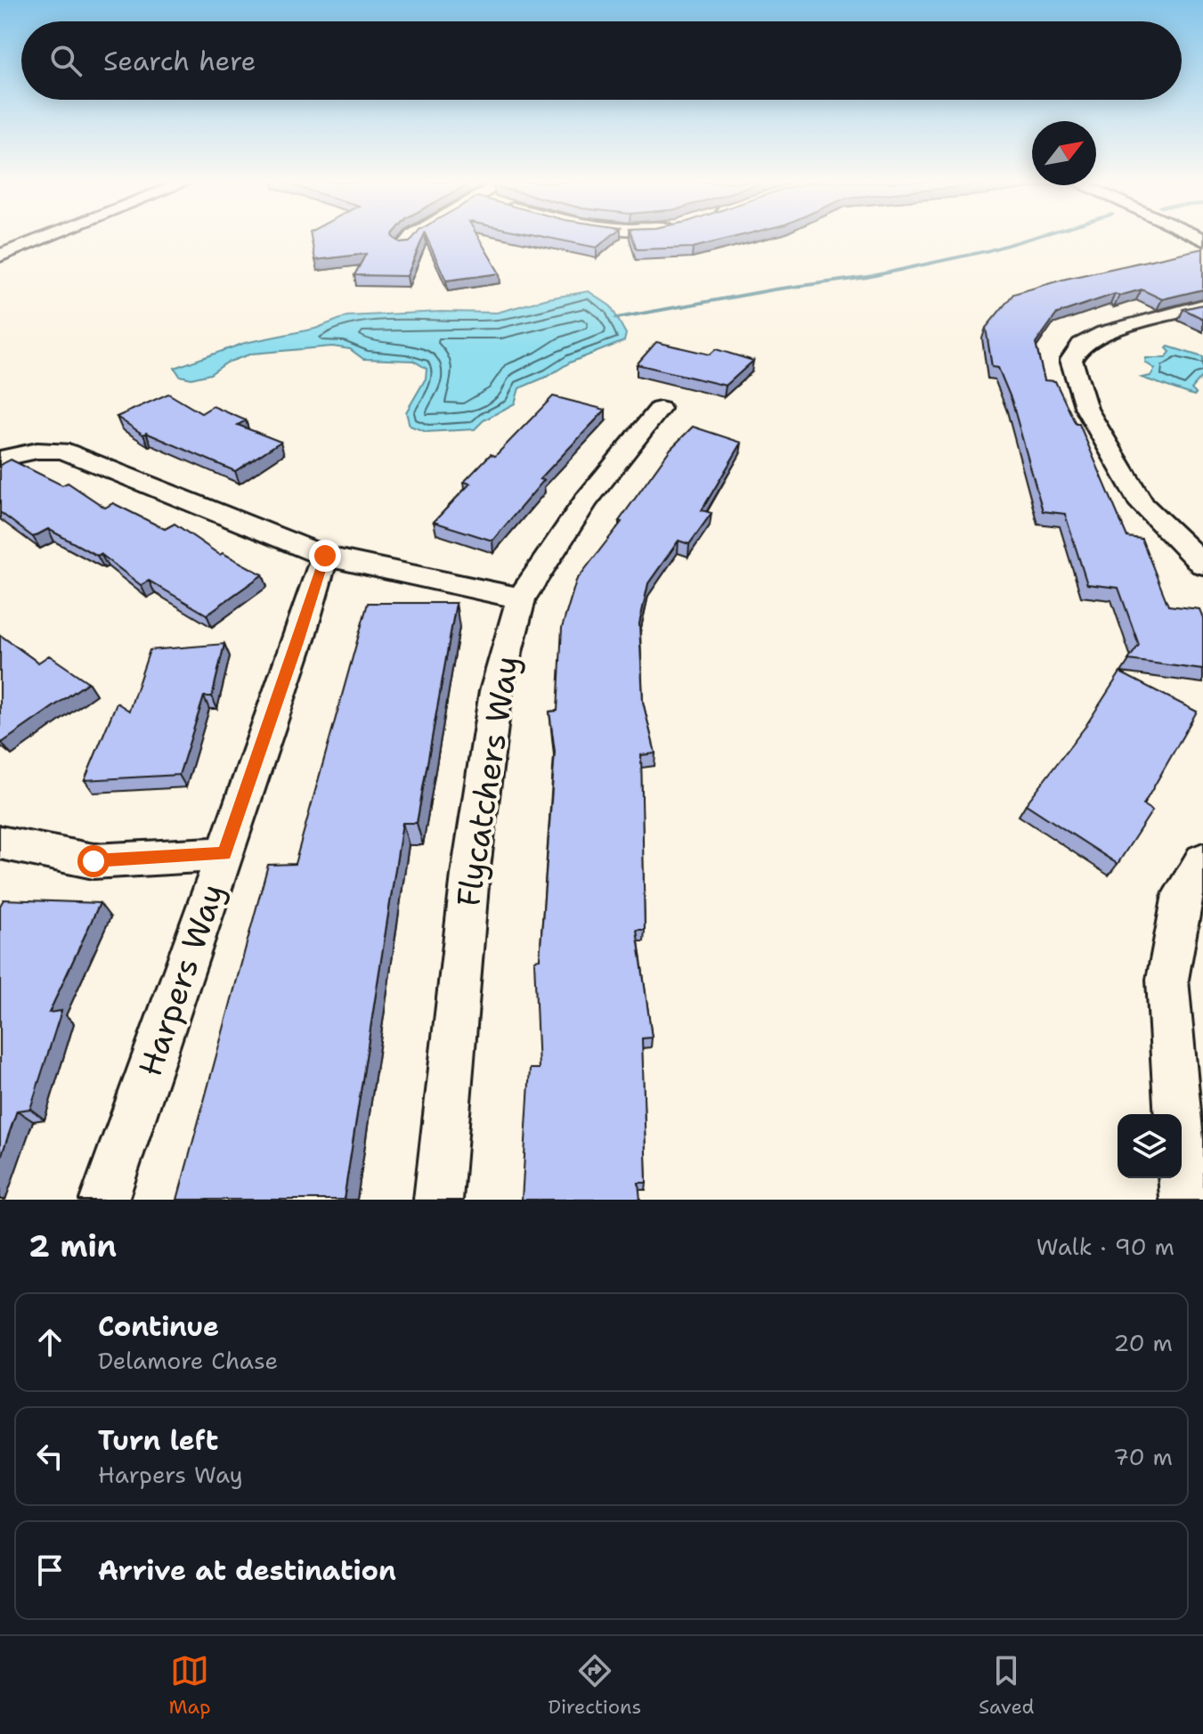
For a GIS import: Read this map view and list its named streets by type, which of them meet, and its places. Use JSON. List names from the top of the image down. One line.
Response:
{"streets":{"street":["Flycatchers Way","Harpers Way"]},"north":"top right","page":{"search":"Search here","heading":["2 min","Walk · 90 m"],"list":[["Continue","Delamore Chase","20 m"],["Turn left","Harpers Way","70 m"],"Arrive at destination"],"nav":["Map","Directions","Saved"]}}
